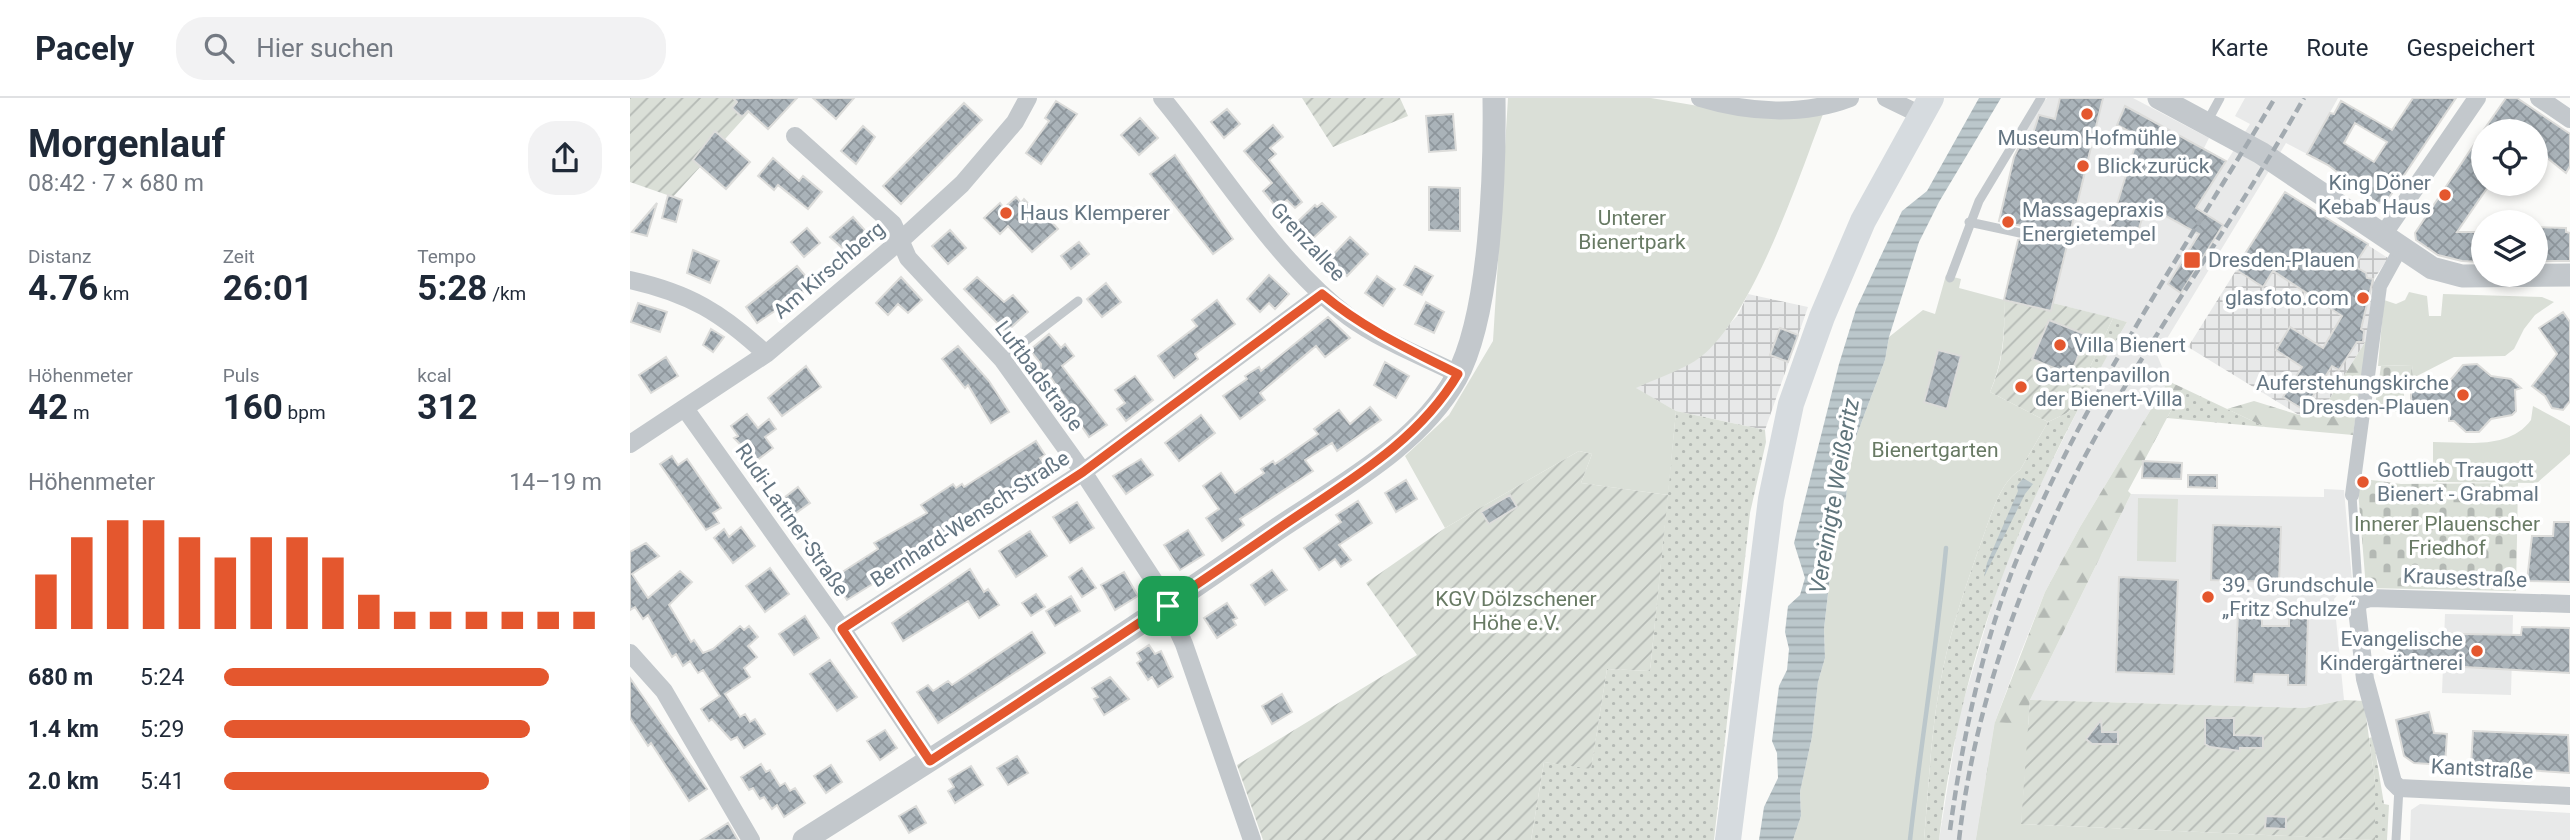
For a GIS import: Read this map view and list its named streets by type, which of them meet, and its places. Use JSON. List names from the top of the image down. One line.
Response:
{"streets":{"street":["Grenzallee","Am Kirschberg","Luftbadstraße","Bernhard-Wensch-Straße","Rudi-Lattner-Straße","Krausestraße","Kantstraße"]},"crossings":[["Grenzallee","Bernhard-Wensch-Straße"],["Am Kirschberg","Luftbadstraße"],["Am Kirschberg","Rudi-Lattner-Straße"],["Luftbadstraße","Bernhard-Wensch-Straße"],["Bernhard-Wensch-Straße","Rudi-Lattner-Straße"]],"water":["Vereinigte Weißeritz"],"parks":["Unterer Bienertpark","Bienertgarten","Innerer Plauenscher Friedhof","KGV Dölzschener Höhe e.V."],"places":{"other":["Museum Hofmühle","Blick zurück","King Döner Kebab Haus","Haus Klemperer","Massagepraxis Energietempel","glasfoto.com","Villa Bienert","Gartenpavillon der Bienert-Villa","Auferstehungskirche Dresden-Plauen","Gottlieb Traugott Bienert - Grabmal","39. Grundschule „Fritz Schulze“","Evangelische Kindergärtnerei"],"transit":["Dresden-Plauen"]},"page":{"header":"Pacely","search":"Hier suchen","nav":["Karte","Route","Gespeichert"],"heading":["Morgenlauf","08:42 · 7 × 680 m"],"stats":[["Distanz","4.76 km"],["Zeit","26:01"],["Tempo","5:28 /km"],["Höhenmeter","42 m"],["Puls","160 bpm"],["kcal","312"]],"chart":["Höhenmeter","14–19 m"],"list":[{"name":"680 m","note":"5:24"},{"name":"1.4 km","note":"5:29"},{"name":"2.0 km","note":"5:41"}]}}
